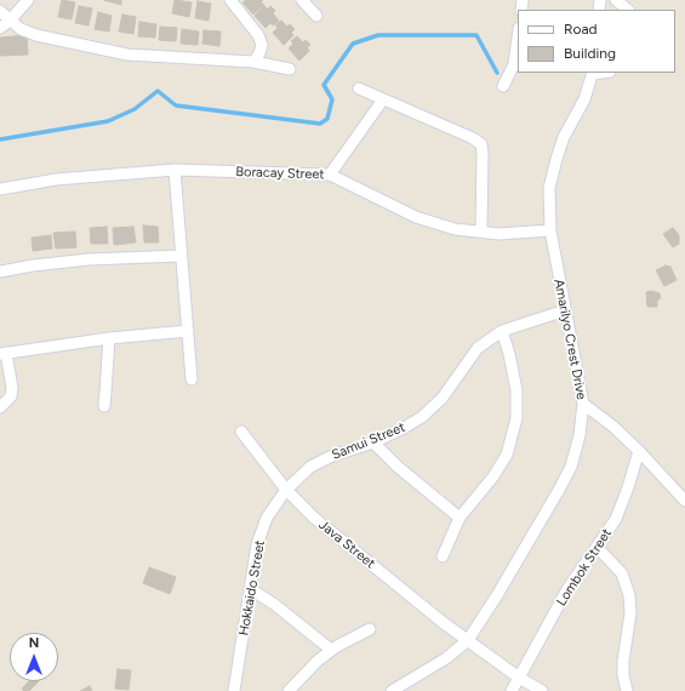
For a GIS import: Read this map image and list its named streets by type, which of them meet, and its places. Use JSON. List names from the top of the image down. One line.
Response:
{"streets":{"street":["Boracay Street","Amarilyo Crest Drive","Samui Street","Java Street","Lombok Street","Hokkaido Street"]},"crossings":[["Boracay Street","Amarilyo Crest Drive"],["Amarilyo Crest Drive","Samui Street"],["Amarilyo Crest Drive","Java Street"],["Samui Street","Java Street"],["Samui Street","Hokkaido Street"],["Java Street","Lombok Street"],["Java Street","Hokkaido Street"]],"legend":["Road","Building"],"north":"top"}
